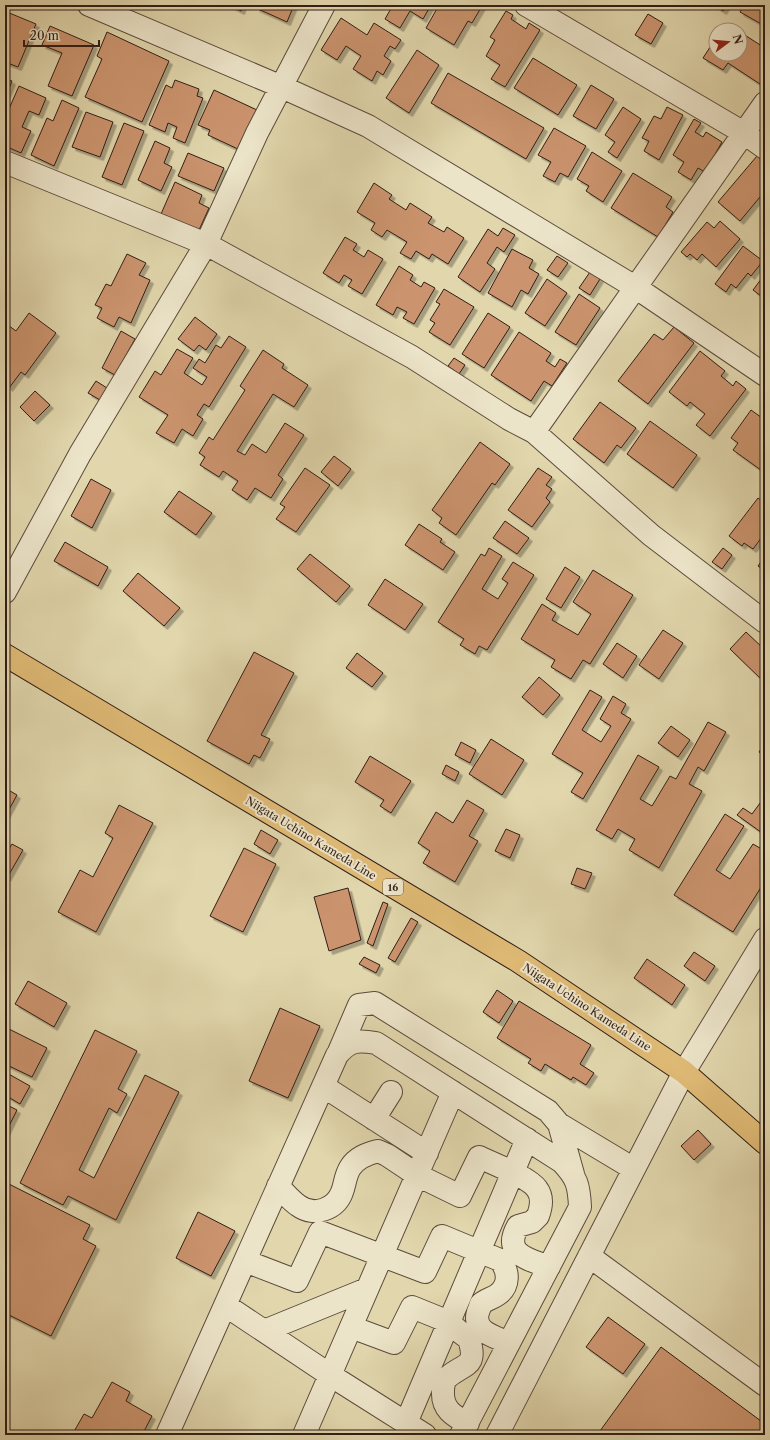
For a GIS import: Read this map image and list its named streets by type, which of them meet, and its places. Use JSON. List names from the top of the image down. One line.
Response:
{"streets":{"main road":["Niigata Uchino Kameda Line","16"]},"scale_bar":"20 m","north":"right"}
